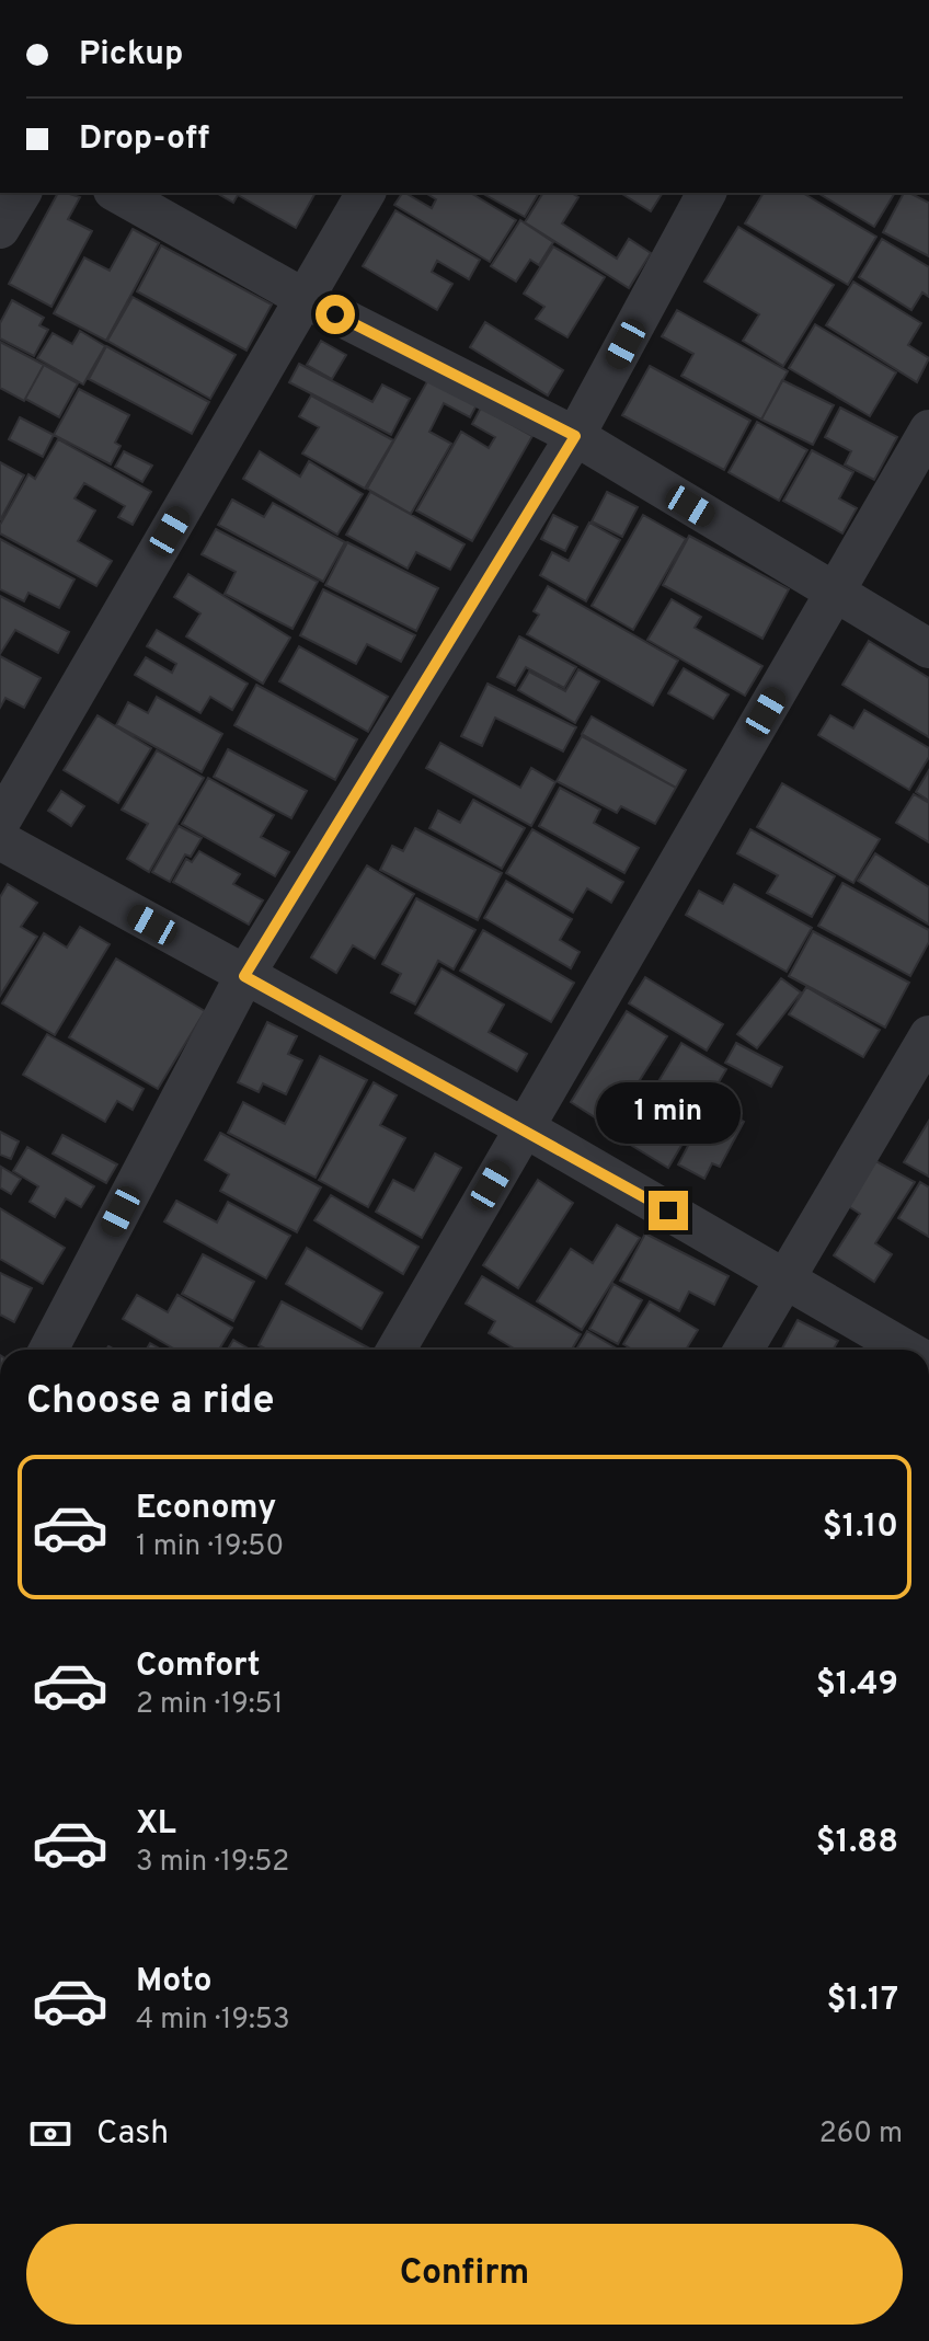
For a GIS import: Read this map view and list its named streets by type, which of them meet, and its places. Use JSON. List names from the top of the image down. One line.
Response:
{"page":{"banner":["Pickup","Drop-off"],"bubble":"1 min","heading":"Choose a ride","list":[{"name":"Economy","note":"1 min · 19:50","value":"$1.10"},{"name":"Comfort","note":"2 min · 19:51","value":"$1.49"},{"name":"XL","note":"3 min · 19:52","value":"$1.88"},{"name":"Moto","note":"4 min · 19:53","value":"$1.17"}],"pay":["Cash","260 m"],"buttons":"Confirm"}}
